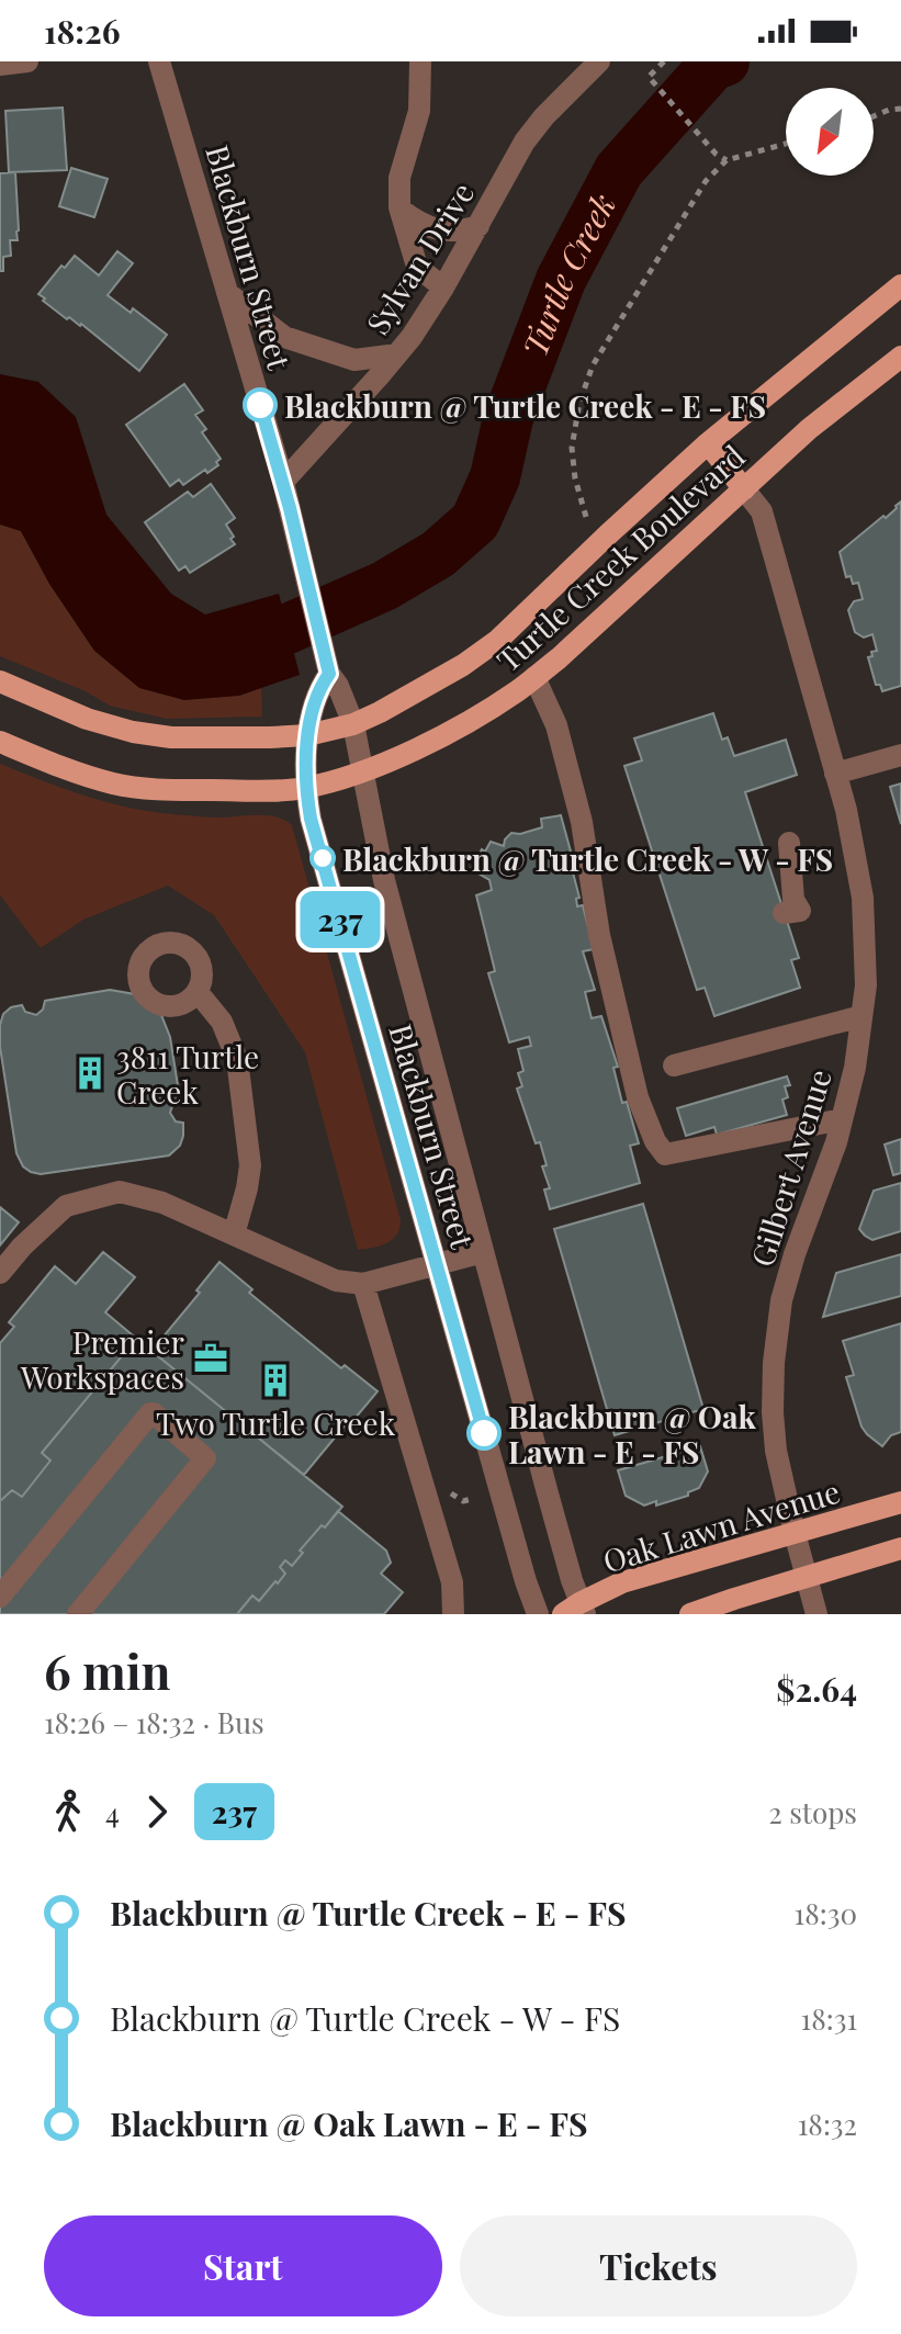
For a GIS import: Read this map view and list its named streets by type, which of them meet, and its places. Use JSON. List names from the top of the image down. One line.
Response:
{"streets":{"main road":["Turtle Creek Boulevard","Oak Lawn Avenue"],"street":["Blackburn Street","Sylvan Drive","Gilbert Avenue"]},"crossings":[["Blackburn Street","Sylvan Drive"],["Blackburn Street","Turtle Creek Boulevard"],["Blackburn Street","Oak Lawn Avenue"],["Turtle Creek Boulevard","Gilbert Avenue"],["Gilbert Avenue","Oak Lawn Avenue"]],"water":["Turtle Creek"],"places":{"other":["Blackburn @ Turtle Creek - E - FS","Blackburn @ Turtle Creek - W - FS","Blackburn @ Oak Lawn - E - FS"],"building":["3811 Turtle Creek","Two Turtle Creek"],"office":["Premier Workspaces"]},"lines":["bus line 237"],"north":"bottom left","page":{"status":"18:26","on_map":"237","heading":["6 min","18:26 – 18:32 · Bus","$2.64"],"legs":["4","237","2 stops"],"list":[{"name":"Blackburn @ Turtle Creek - E - FS","value":"18:30"},{"name":"Blackburn @ Turtle Creek - W - FS","value":"18:31"},{"name":"Blackburn @ Oak Lawn - E - FS","value":"18:32"}],"buttons":["Start","Tickets"]}}
